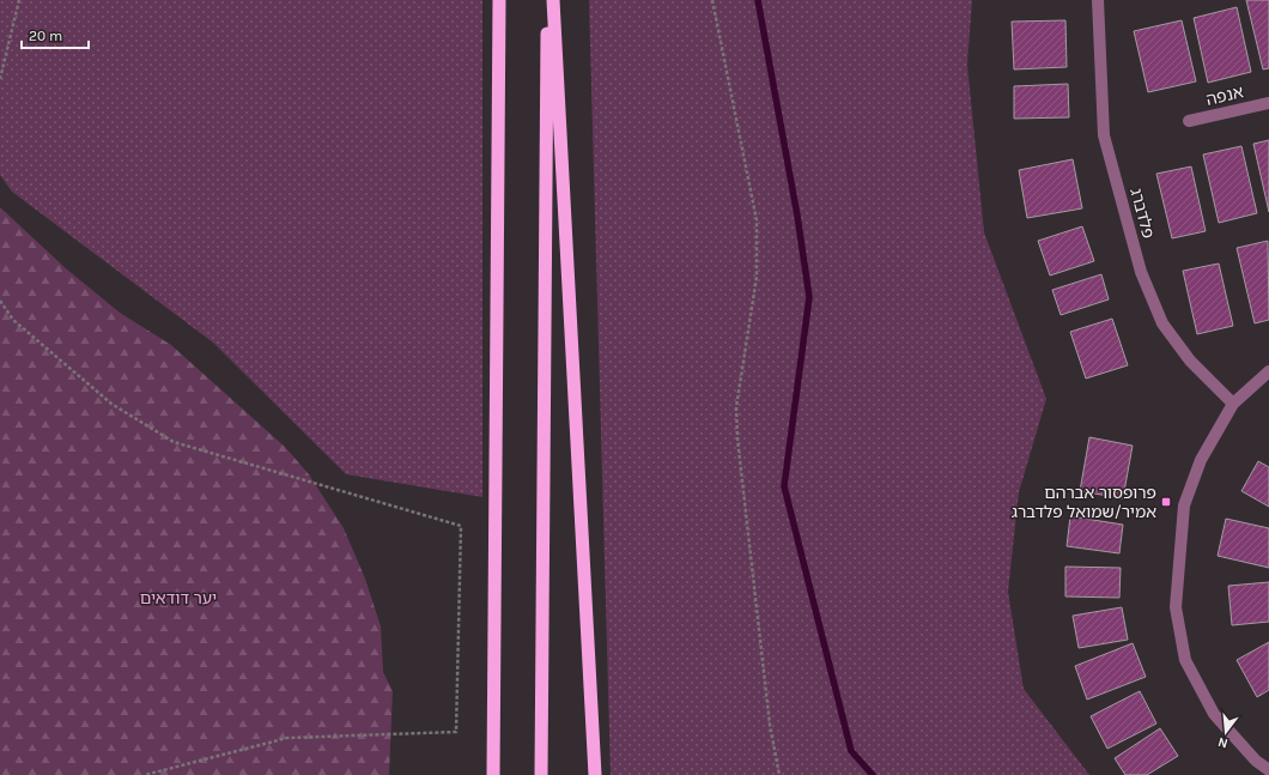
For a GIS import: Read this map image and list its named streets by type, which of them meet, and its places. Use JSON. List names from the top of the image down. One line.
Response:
{"streets":{"street":["אנפה","פלדברג"]},"parks":["יער דודאים"],"places":{"transit":["פרופסור אברהם אמיר/שמואל פלדברג"]},"scale_bar":"20 m","north":"bottom"}
